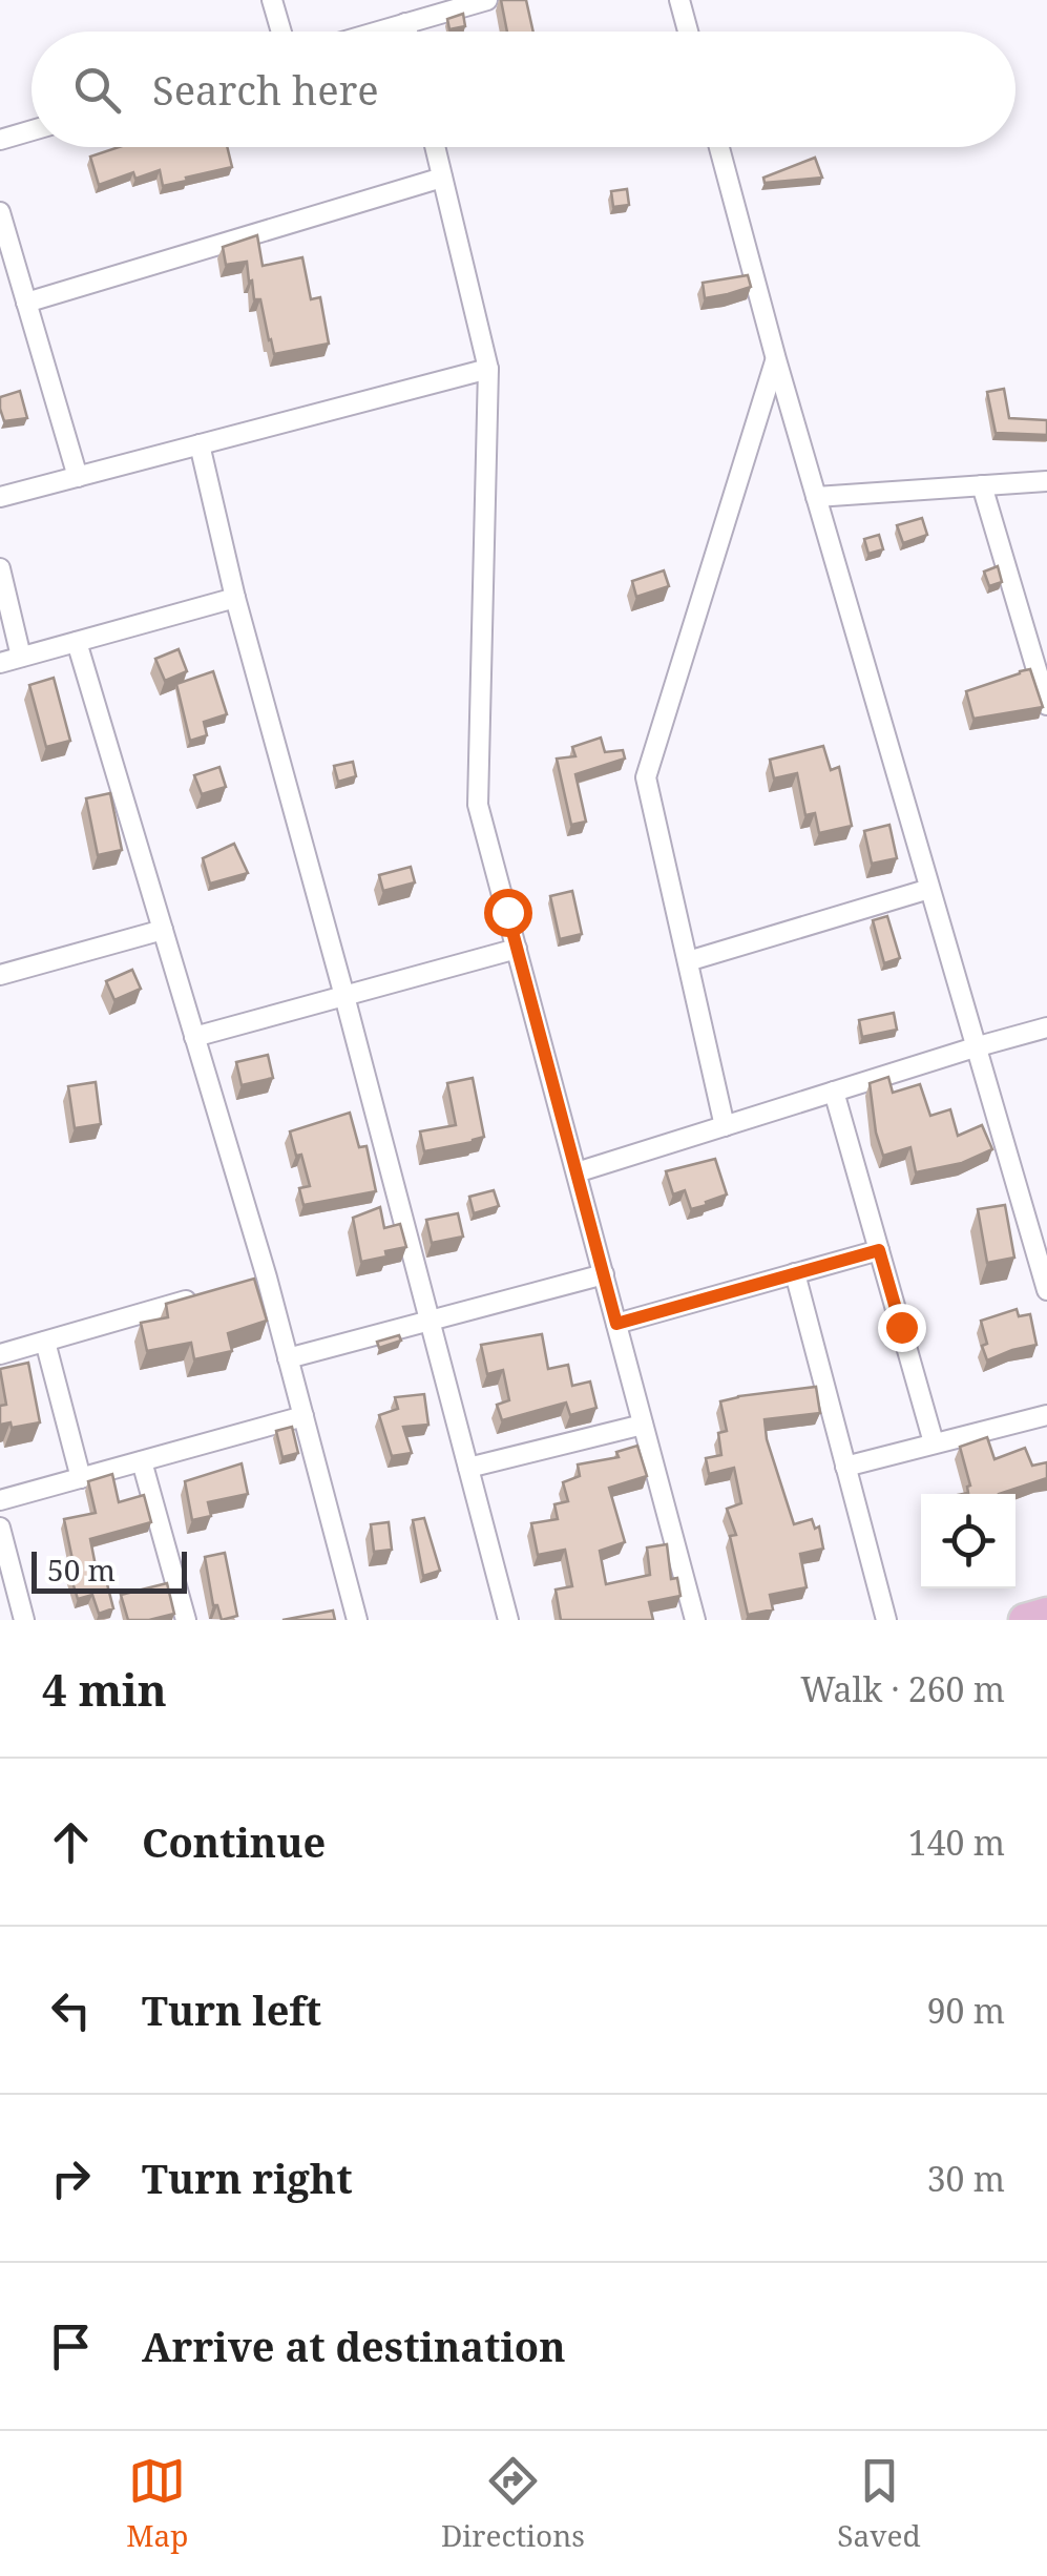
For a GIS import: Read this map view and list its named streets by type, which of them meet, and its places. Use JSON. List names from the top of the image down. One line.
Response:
{"scale_bar":"50 m","page":{"search":"Search here","scale":"50 m","heading":["4 min","Walk · 260 m"],"list":[["Continue","140 m"],["Turn left","90 m"],["Turn right","30 m"],"Arrive at destination"],"nav":["Map","Directions","Saved"]}}
